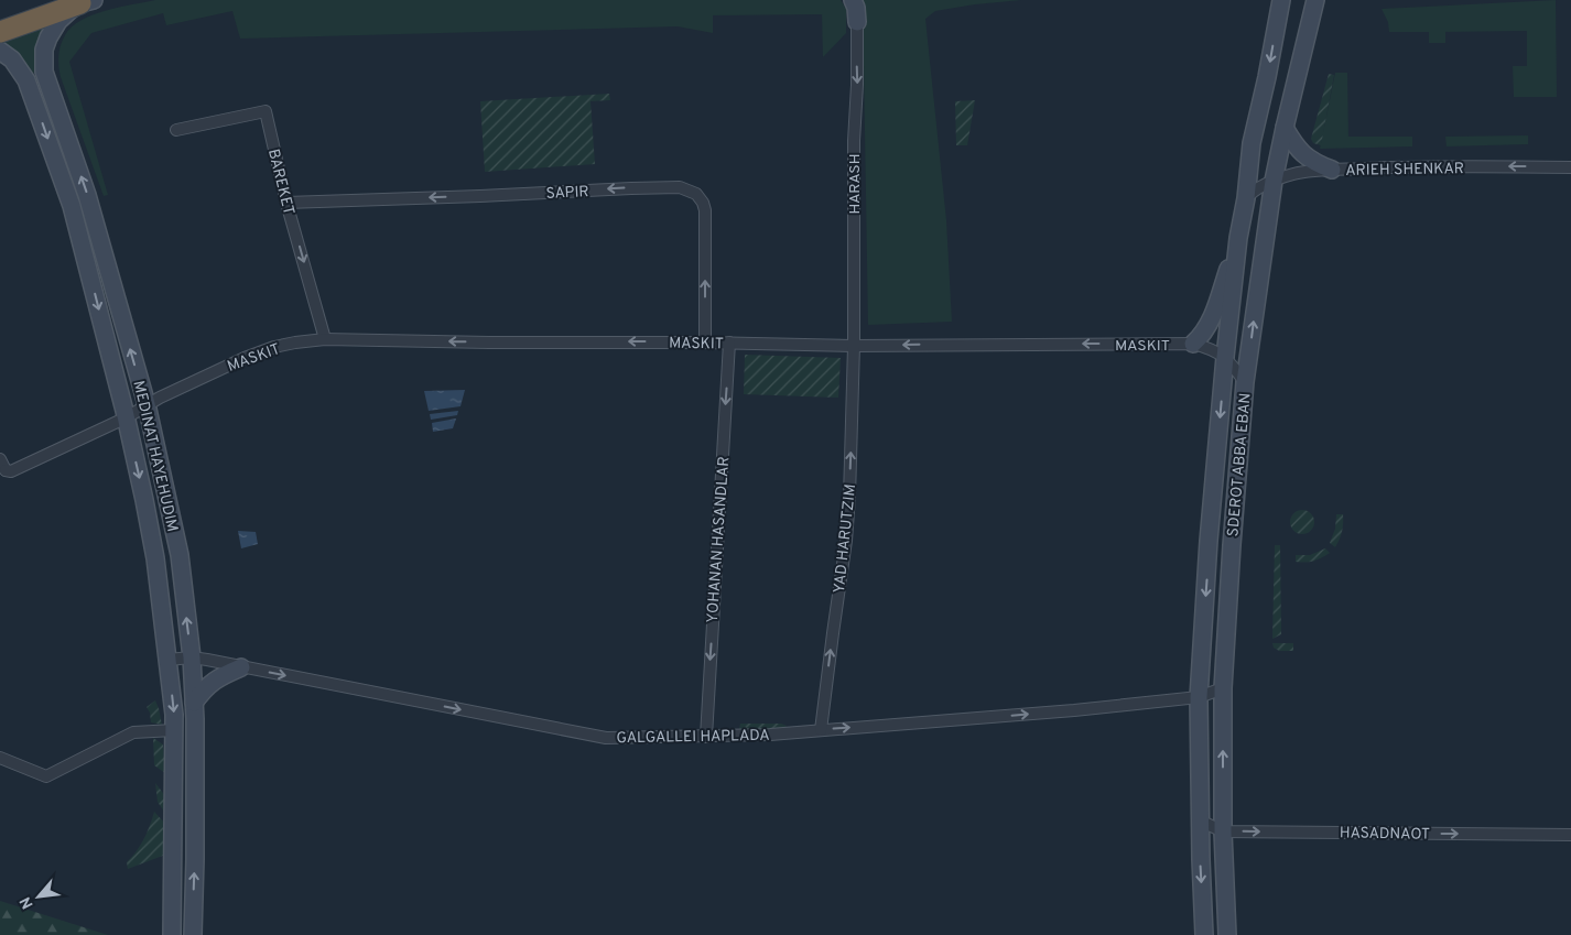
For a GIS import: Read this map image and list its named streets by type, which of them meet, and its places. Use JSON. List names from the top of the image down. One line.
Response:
{"streets":{"main road":["MEDINAT HAYEHUDIM","SDEROT ABBA EBAN"],"street":["ARIEH SHENKAR","BAREKET","HARASH","SAPIR","MASKIT","YAD HARUTZIM","YOHANAN HASANDLAR","GALGALLEI HAPLADA","HASADNAOT"]},"crossings":[["ARIEH SHENKAR","SDEROT ABBA EBAN"],["BAREKET","SAPIR"],["BAREKET","MASKIT"],["HARASH","MASKIT"],["HARASH","YAD HARUTZIM"],["SAPIR","MASKIT"],["MASKIT","MEDINAT HAYEHUDIM"],["MASKIT","SDEROT ABBA EBAN"],["MASKIT","YAD HARUTZIM"],["MASKIT","YOHANAN HASANDLAR"],["MEDINAT HAYEHUDIM","GALGALLEI HAPLADA"],["SDEROT ABBA EBAN","GALGALLEI HAPLADA"],["SDEROT ABBA EBAN","HASADNAOT"],["YAD HARUTZIM","GALGALLEI HAPLADA"],["YOHANAN HASANDLAR","GALGALLEI HAPLADA"]],"one_way":["ARIEH SHENKAR","BAREKET","HARASH","MASKIT","YAD HARUTZIM","YOHANAN HASANDLAR","GALGALLEI HAPLADA","HASADNAOT"],"north":"bottom left"}
